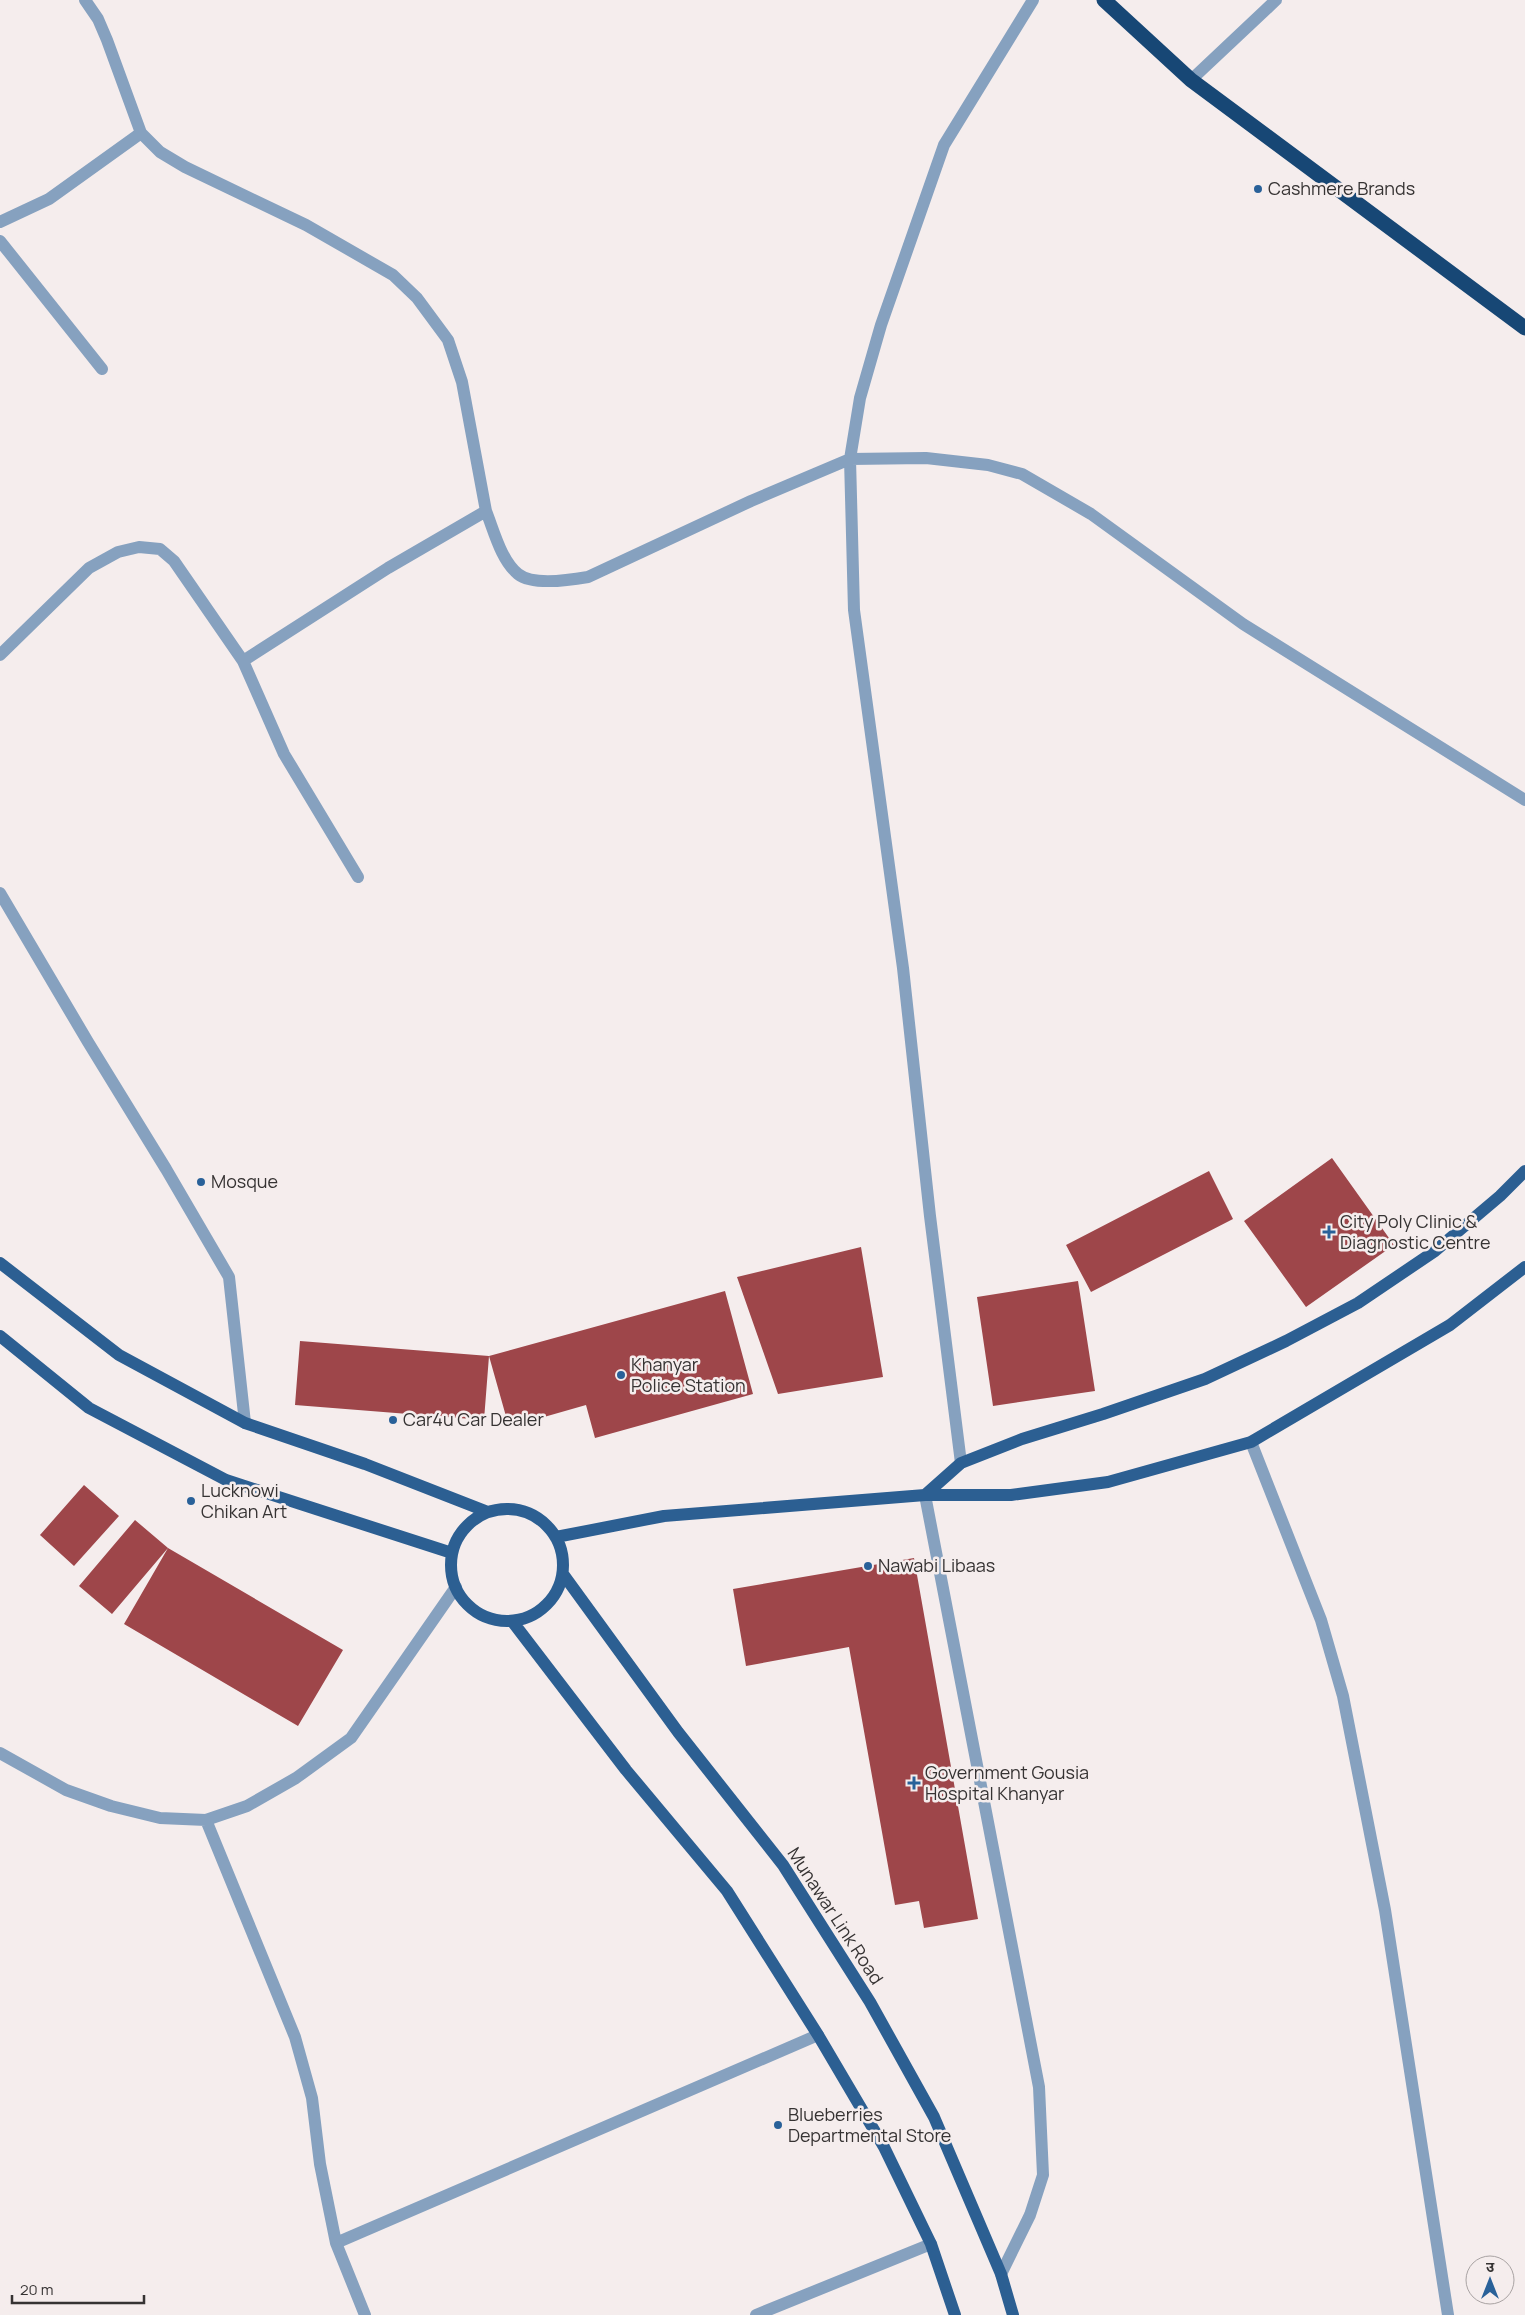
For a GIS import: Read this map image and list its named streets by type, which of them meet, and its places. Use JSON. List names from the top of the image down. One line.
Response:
{"streets":{"main road":["Munawar Link Road"]},"places":{"other":["Cashmere Brands","Mosque","Khanyar Police Station","Car4u Car Dealer","Lucknowi Chikan Art","Nawabi Libaas","Blueberries Departmental Store"],"health":["City Poly Clinic & Diagnostic Centre","Government Gousia Hospital Khanyar"]},"scale_bar":"20 m","north":"top"}
